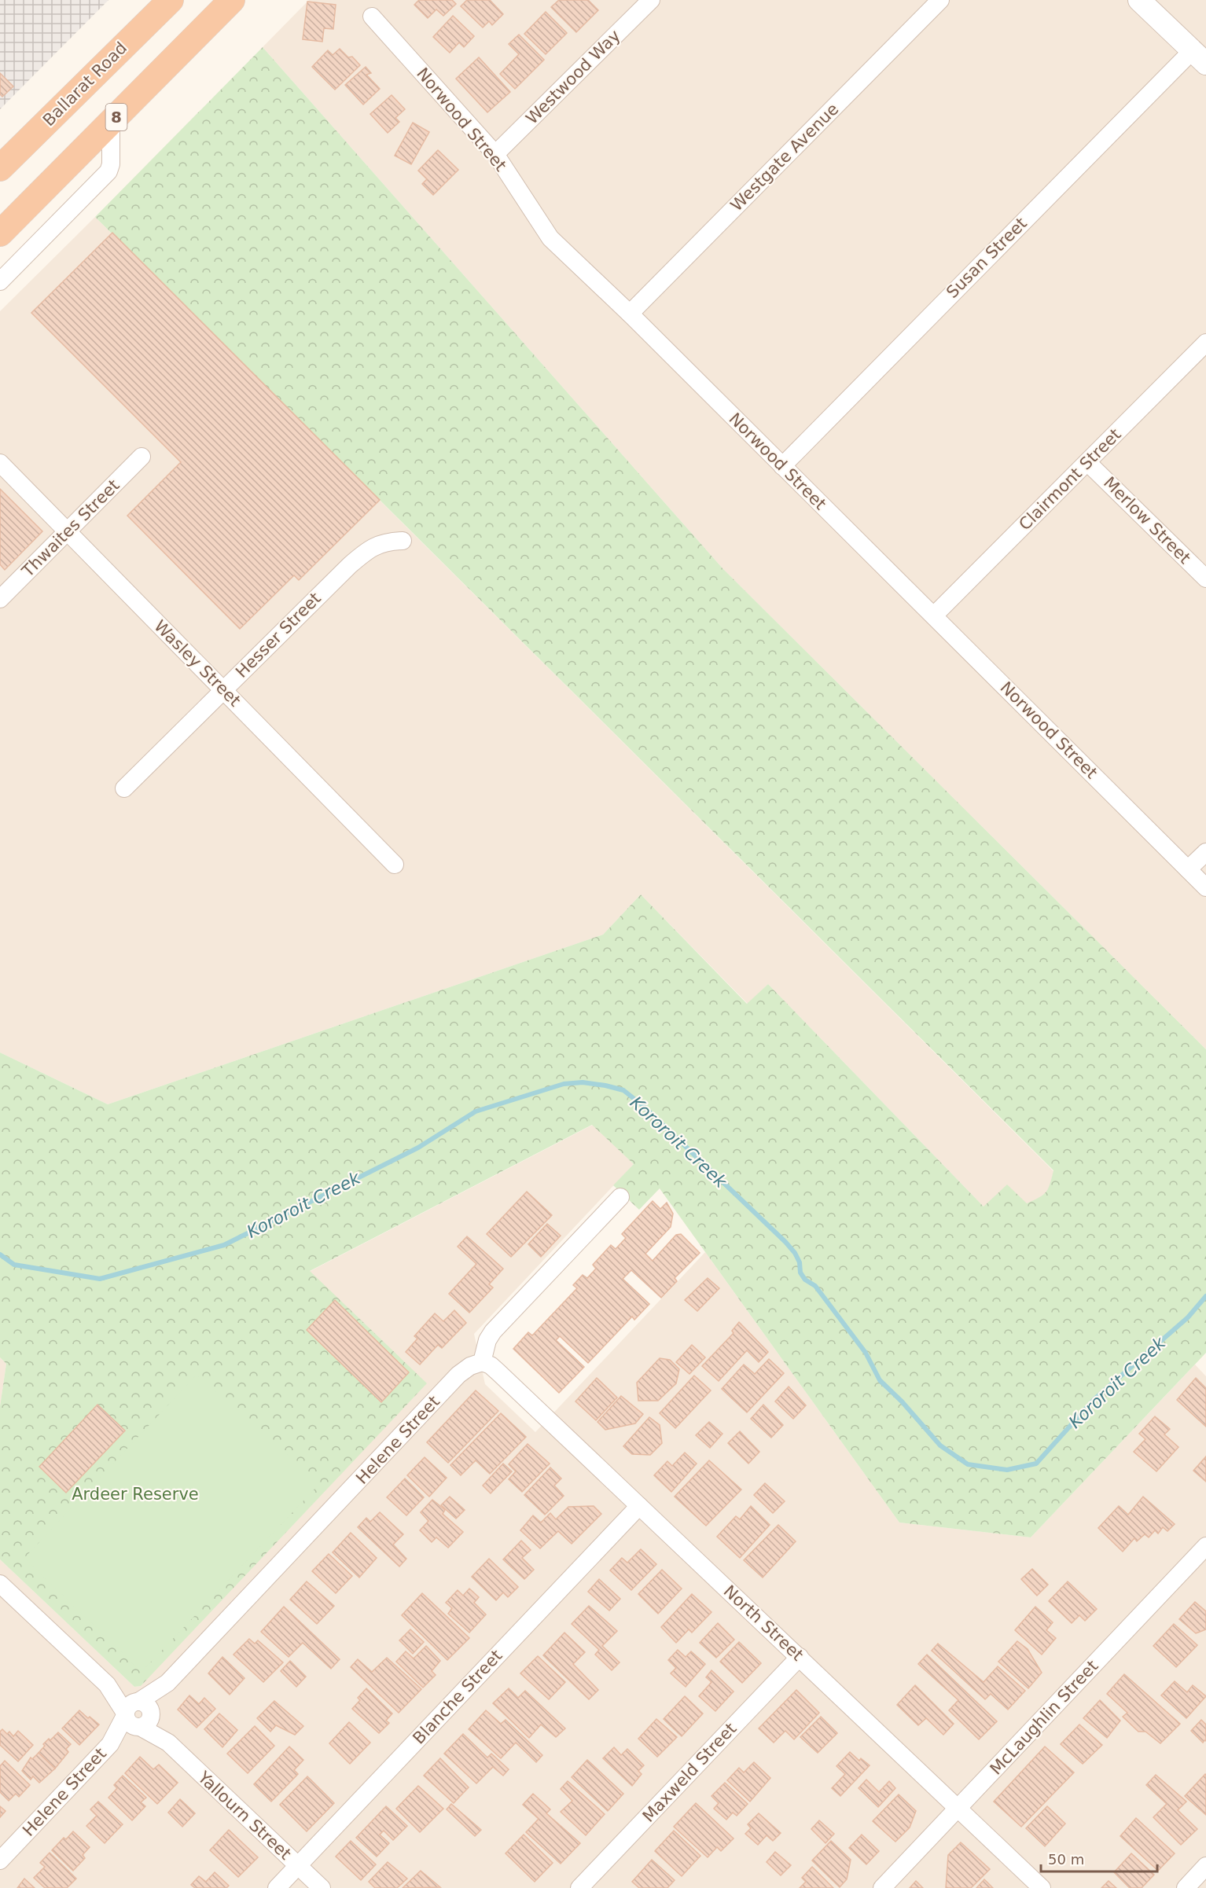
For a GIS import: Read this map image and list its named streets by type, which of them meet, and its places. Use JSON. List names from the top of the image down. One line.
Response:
{"streets":{"highway":["Ballarat Road","8"],"street":["Westwood Way","Norwood Street","Westgate Avenue","Susan Street","Clairmont Street","Merlow Street","Thwaites Street","Hesser Street","Wasley Street","Helene Street","North Street","Blanche Street","McLaughlin Street","Maxweld Street","Yallourn Street"]},"crossings":[["Westwood Way","Norwood Street"],["Norwood Street","Westgate Avenue"],["Norwood Street","Susan Street"],["Norwood Street","Clairmont Street"],["Clairmont Street","Merlow Street"],["Thwaites Street","Wasley Street"],["Hesser Street","Wasley Street"],["Helene Street","North Street"],["Helene Street","Yallourn Street"],["North Street","Blanche Street"],["North Street","McLaughlin Street"],["North Street","Maxweld Street"],["Blanche Street","Yallourn Street"]],"water":["Kororoit Creek"],"parks":["Ardeer Reserve"],"scale_bar":"50 m"}
